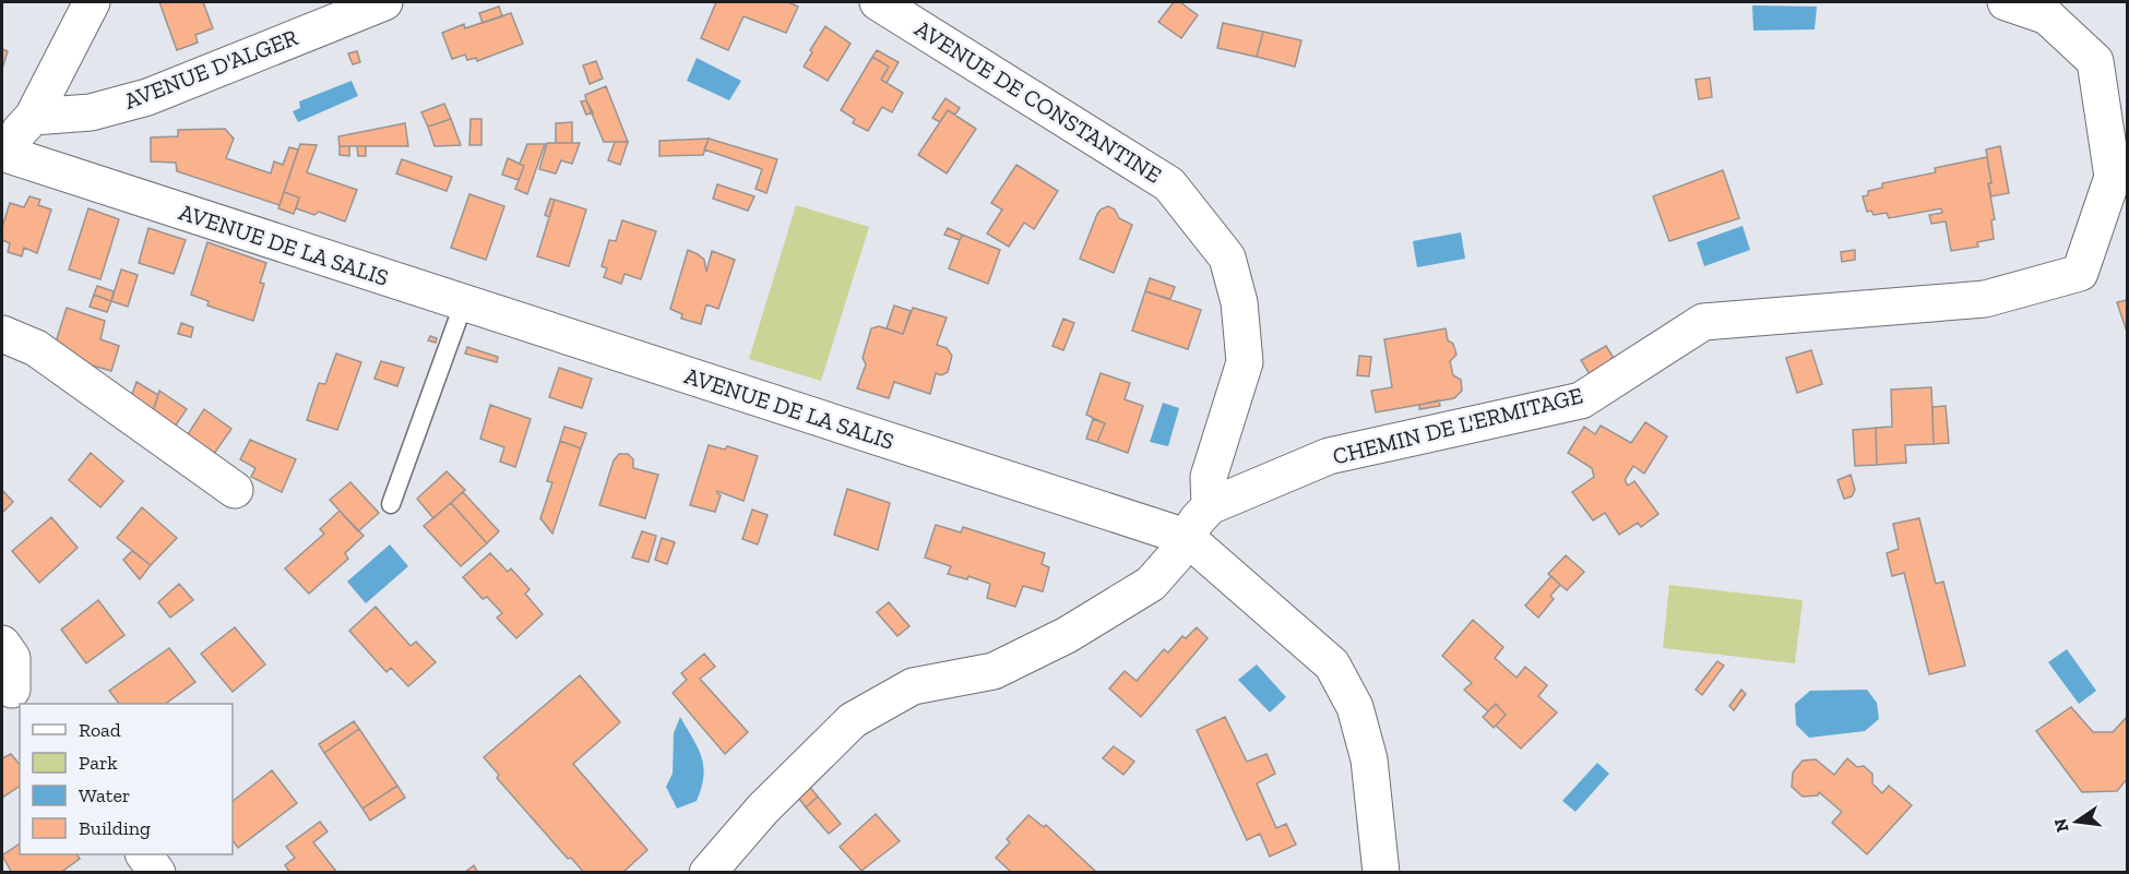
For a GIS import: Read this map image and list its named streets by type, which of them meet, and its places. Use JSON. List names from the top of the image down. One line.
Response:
{"streets":{"street":["AVENUE D'ALGER","AVENUE DE CONSTANTINE","AVENUE DE LA SALIS","CHEMIN DE L'ERMITAGE"]},"crossings":[["AVENUE DE CONSTANTINE","CHEMIN DE L'ERMITAGE"],["AVENUE DE LA SALIS","CHEMIN DE L'ERMITAGE"]],"legend":["Road","Park","Water","Building"],"north":"left"}
